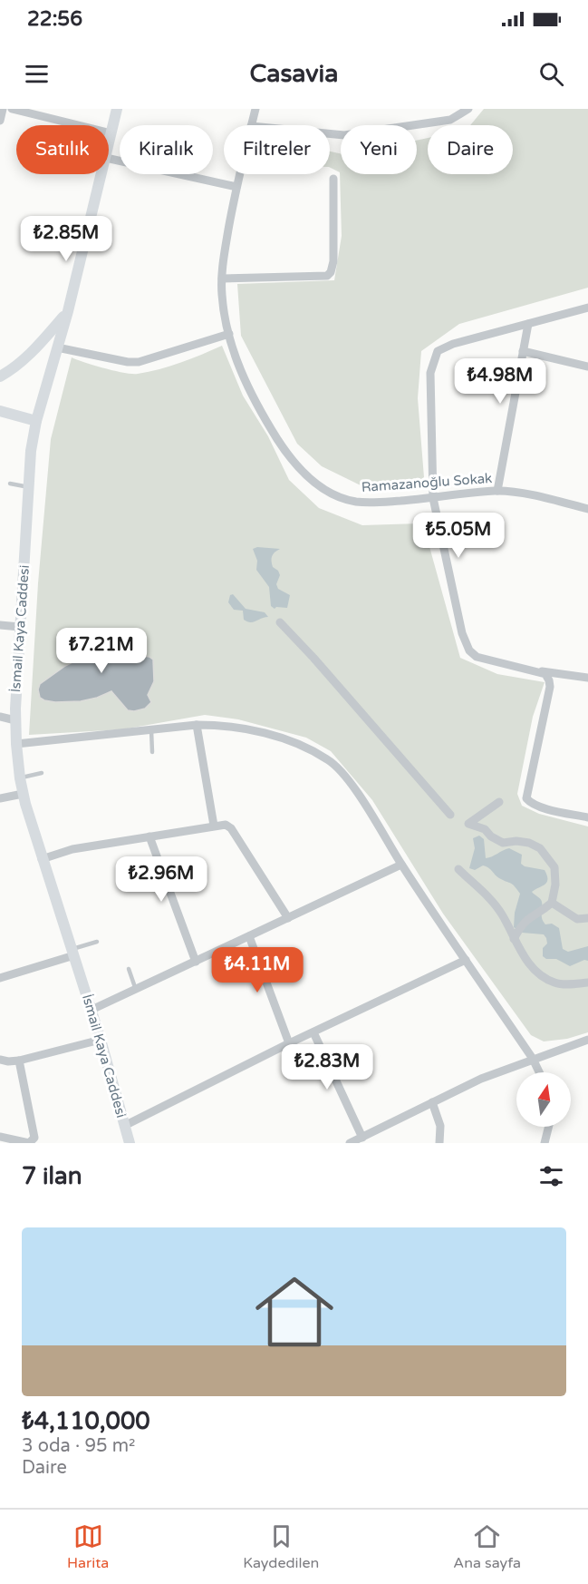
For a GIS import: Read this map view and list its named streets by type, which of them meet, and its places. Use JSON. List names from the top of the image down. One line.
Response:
{"streets":{"street":["Ramazanoğlu Sokak","İsmail Kaya Caddesi"]},"north":"top","page":{"status":"22:56","header":"Casavia","chip":["Satılık","Kiralık","Filtreler","Yeni","Daire"],"price":["₺2.85M","₺4.98M","₺5.05M","₺7.21M","₺2.96M","₺4.11M","₺2.83M"],"heading":"7 ilan","list":[{"name":"₺4,110,000","note":"3 oda · 95 m² · Daire"}],"tabs":["Harita","Kaydedilen","Ana sayfa"]}}
